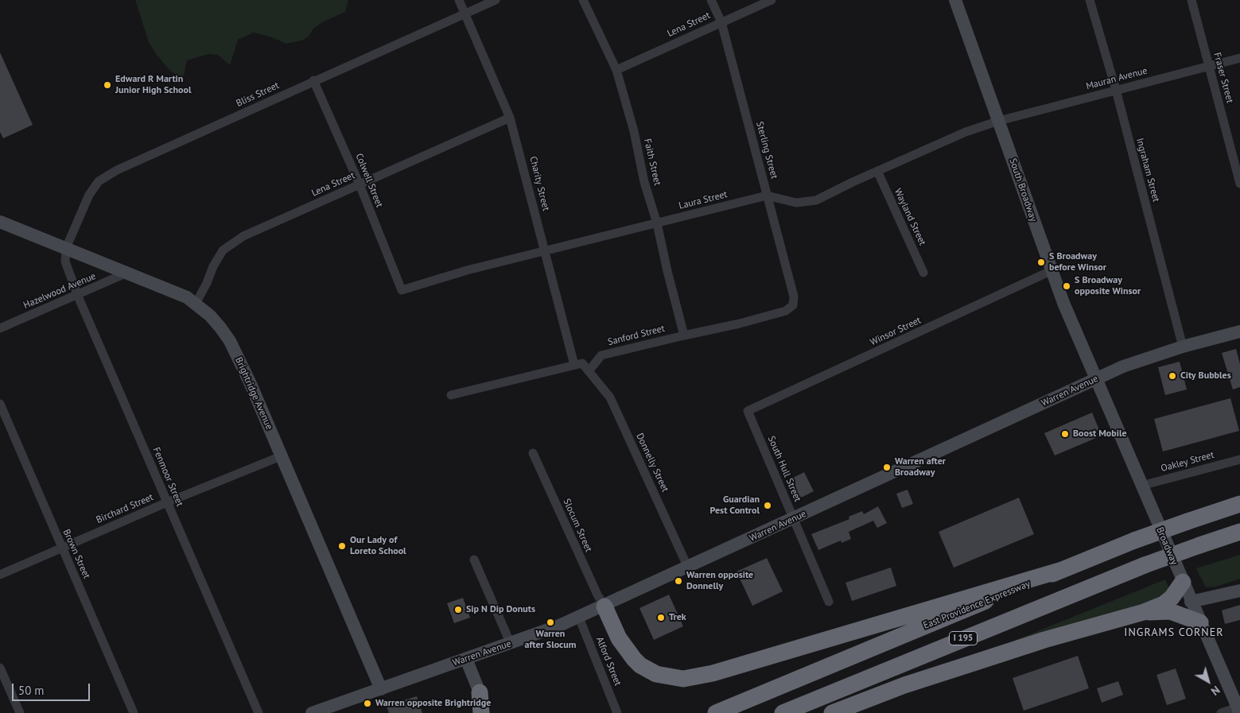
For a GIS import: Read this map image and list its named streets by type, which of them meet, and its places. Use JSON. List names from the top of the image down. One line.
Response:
{"streets":{"highway":["East Providence Expressway","I 195"],"main road":["South Broadway","Warren Avenue","Brightridge Avenue","Broadway"],"street":["Lena Street","Fraser Street","Mauran Avenue","Bliss Street","Sterling Street","Faith Street","Ingraham Street","Colwell Street","Charity Street","Laura Street","Wayland Street","Hazelwood Avenue","Winsor Street","Sanford Street","Oakley Street","Donnelly Street","South Hull Street","Fenmoor Street","Birchard Street","Slocum Street","Brown Street","Alford Street"]},"crossings":[["Lena Street","Sterling Street"],["Lena Street","Faith Street"],["Lena Street","Colwell Street"],["Lena Street","Charity Street"],["Lena Street","Brightridge Avenue"],["Fraser Street","Mauran Avenue"],["Mauran Avenue","Ingraham Street"],["Mauran Avenue","South Broadway"],["Mauran Avenue","Laura Street"],["Bliss Street","Colwell Street"],["Bliss Street","Charity Street"],["Bliss Street","Brightridge Avenue"],["Bliss Street","Fenmoor Street"],["Sterling Street","Laura Street"],["Sterling Street","Sanford Street"],["Faith Street","Laura Street"],["Faith Street","Sanford Street"],["Ingraham Street","Warren Avenue"],["Colwell Street","Laura Street"],["Charity Street","Laura Street"],["South Broadway","Laura Street"],["South Broadway","Winsor Street"],["South Broadway","Warren Avenue"],["South Broadway","Broadway"],["Laura Street","Wayland Street"],["Hazelwood Avenue","Brightridge Avenue"],["Hazelwood Avenue","Fenmoor Street"],["Winsor Street","South Hull Street"],["Sanford Street","Donnelly Street"],["Warren Avenue","Brightridge Avenue"],["Warren Avenue","Donnelly Street"],["Warren Avenue","South Hull Street"],["Warren Avenue","Slocum Street"],["Warren Avenue","Broadway"],["Warren Avenue","Alford Street"],["Brightridge Avenue","Fenmoor Street"],["Brightridge Avenue","Birchard Street"],["Oakley Street","Broadway"],["Fenmoor Street","Birchard Street"],["Birchard Street","Brown Street"]],"districts":["INGRAMS CORNER"],"places":["Edward R Martin Junior High School","S Broadway before Winsor","S Broadway opposite Winsor","City Bubbles","Boost Mobile","Warren after Broadway","Guardian Pest Control","Our Lady of Loreto School","Warren opposite Donnelly","Sip N Dip Donuts","Trek","Warren after Slocum","Warren opposite Brightridge"],"scale_bar":"50 m","north":"bottom right"}
